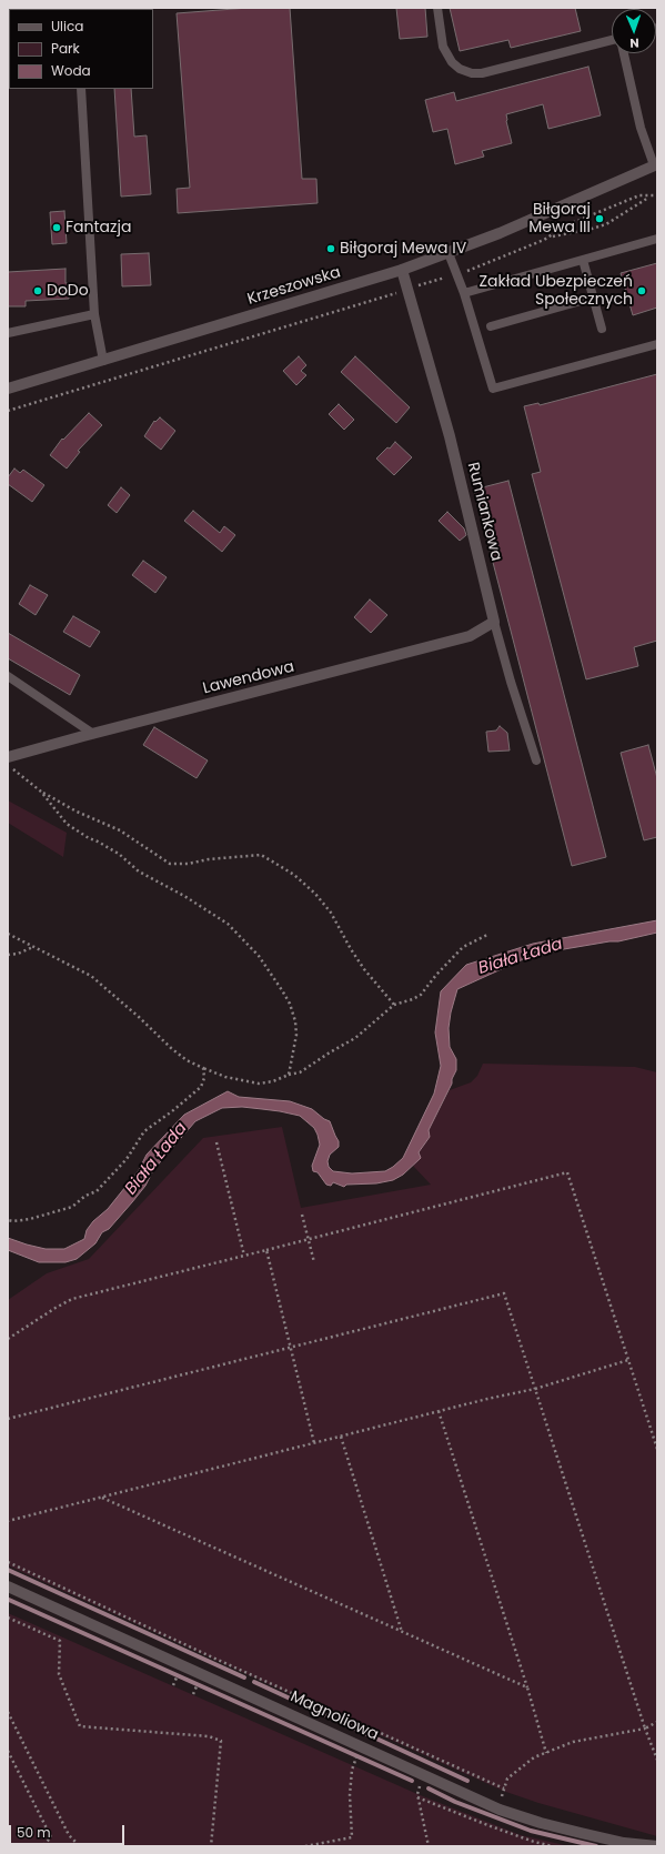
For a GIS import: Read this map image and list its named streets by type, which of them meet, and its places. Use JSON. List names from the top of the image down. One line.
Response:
{"streets":{"street":["Krzeszowska","Rumiankowa","Lawendowa","Magnoliowa"]},"crossings":[["Krzeszowska","Rumiankowa"],["Rumiankowa","Lawendowa"]],"water":["Biała Łada"],"places":["Biłgoraj Mewa III","Fantazja","Biłgoraj Mewa IV","DoDo","Zakład Ubezpieczeń Społecznych"],"legend":["Ulica","Park","Woda"],"scale_bar":"50 m","north":"bottom"}
